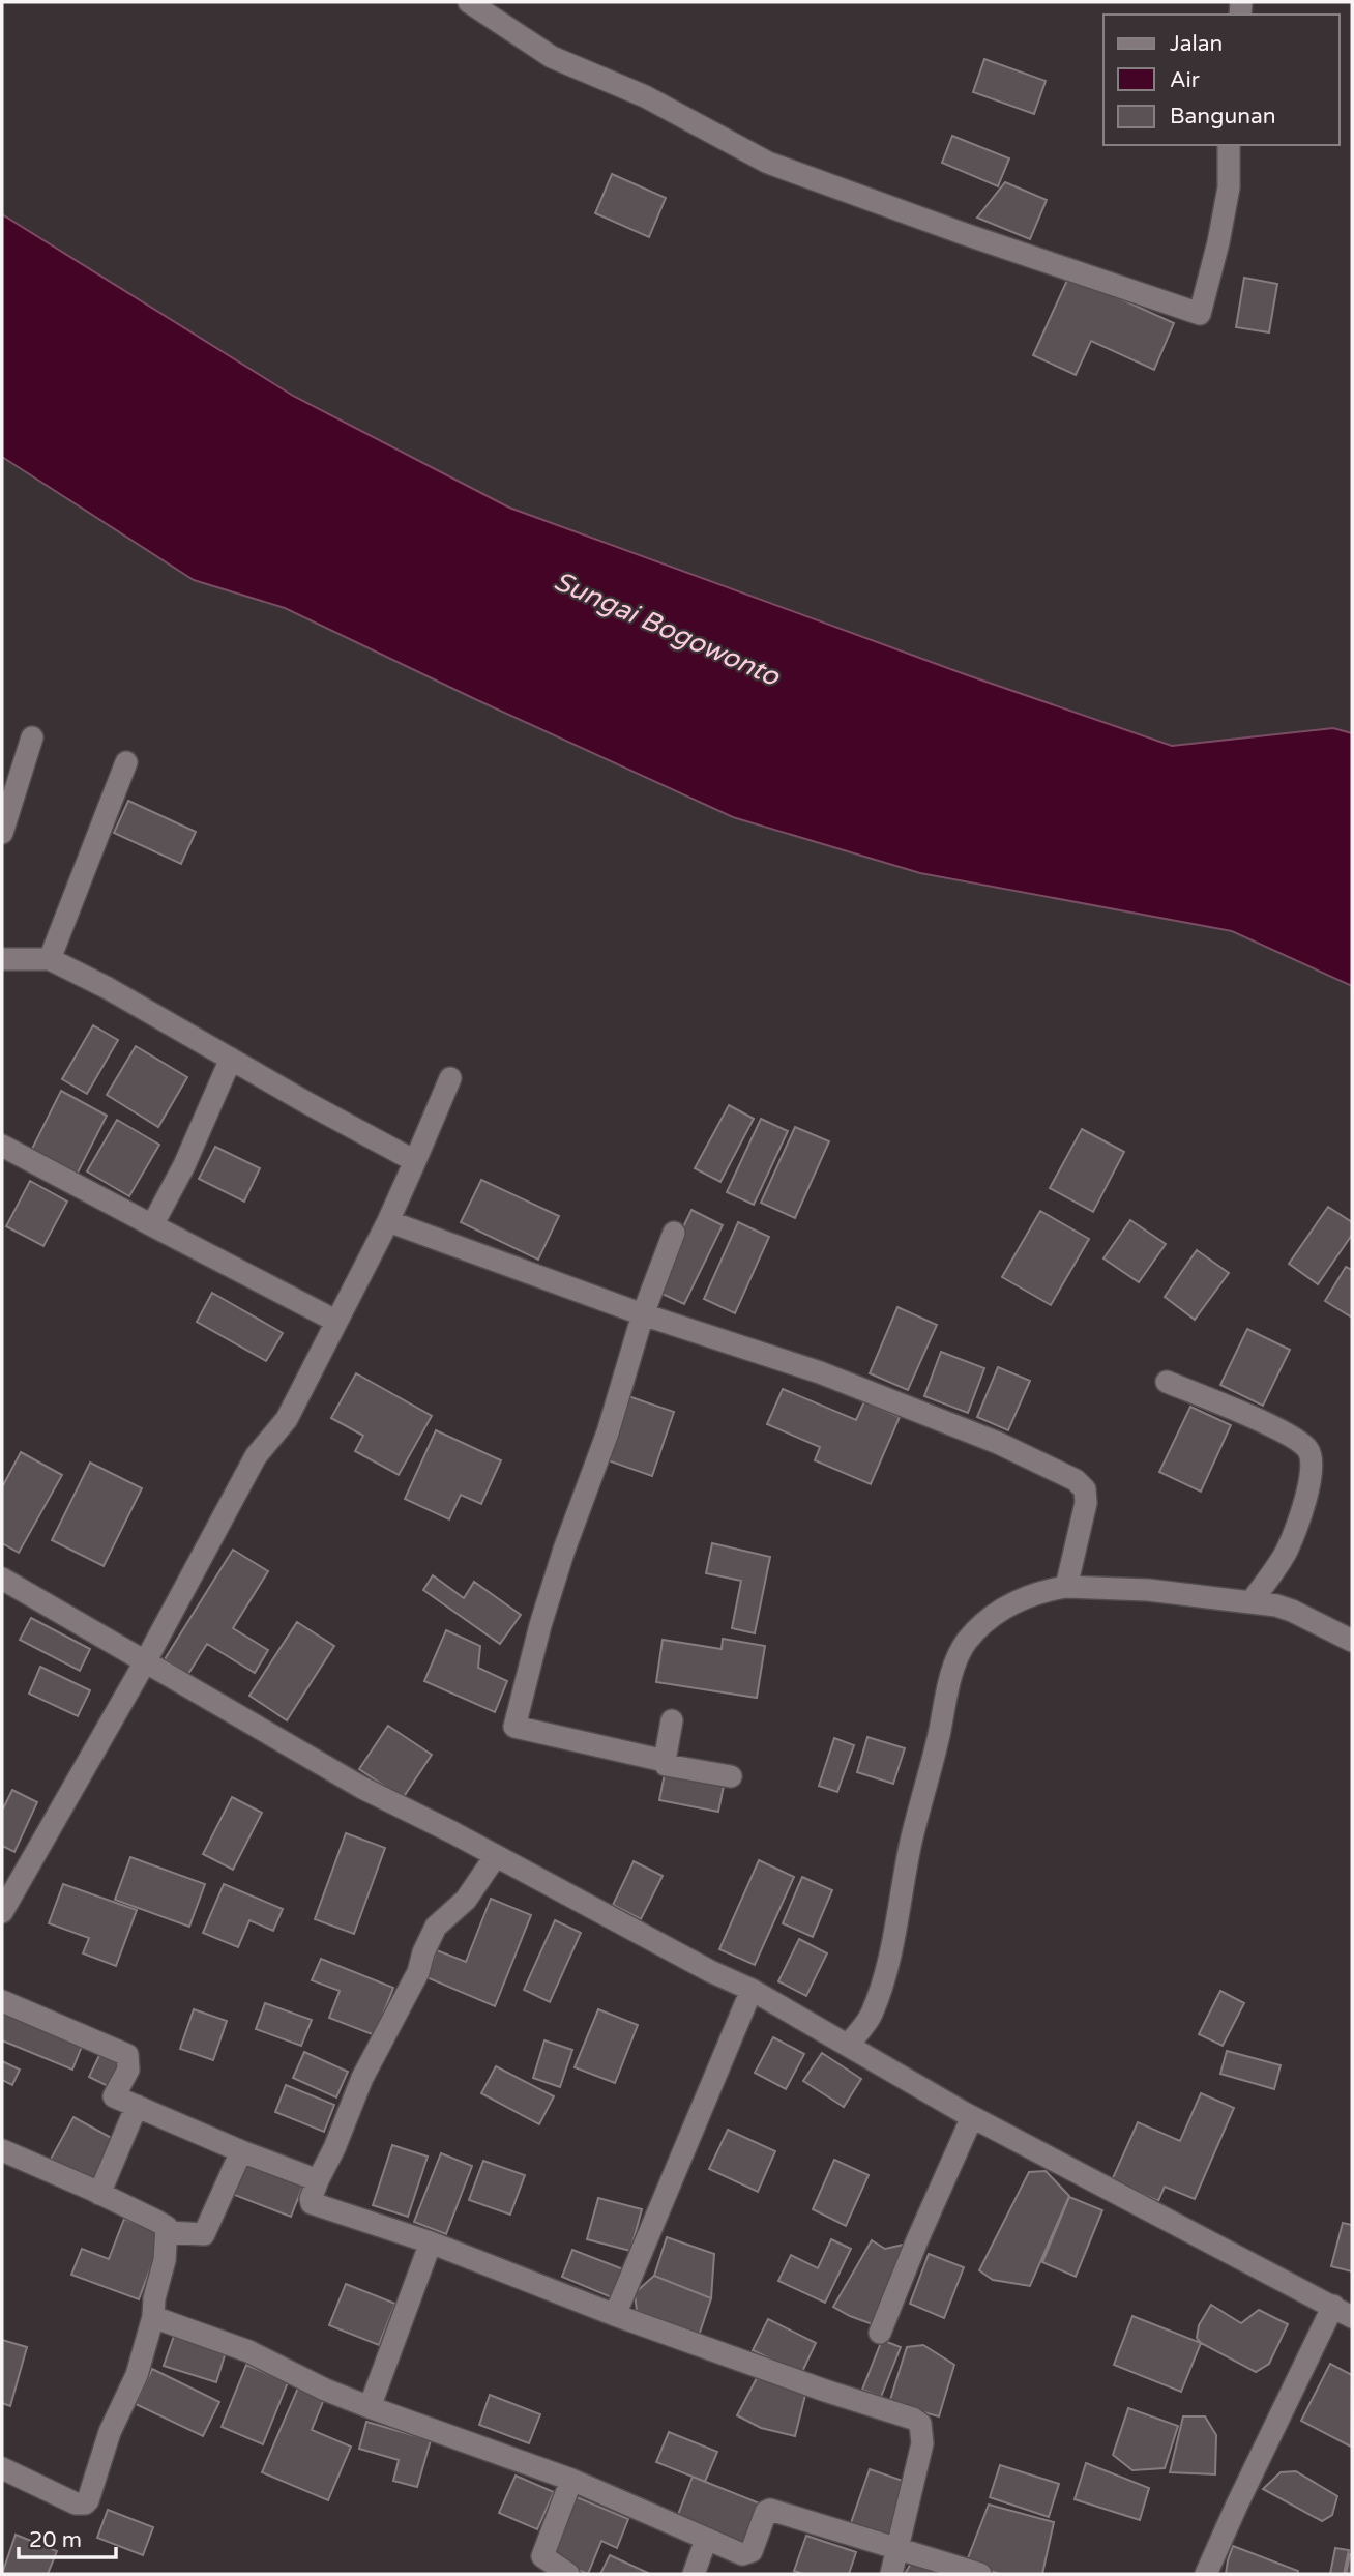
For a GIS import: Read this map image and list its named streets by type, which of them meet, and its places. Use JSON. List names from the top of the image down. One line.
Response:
{"water":["Sungai Bogowonto"],"legend":["Jalan","Air","Bangunan"],"scale_bar":"20 m"}
